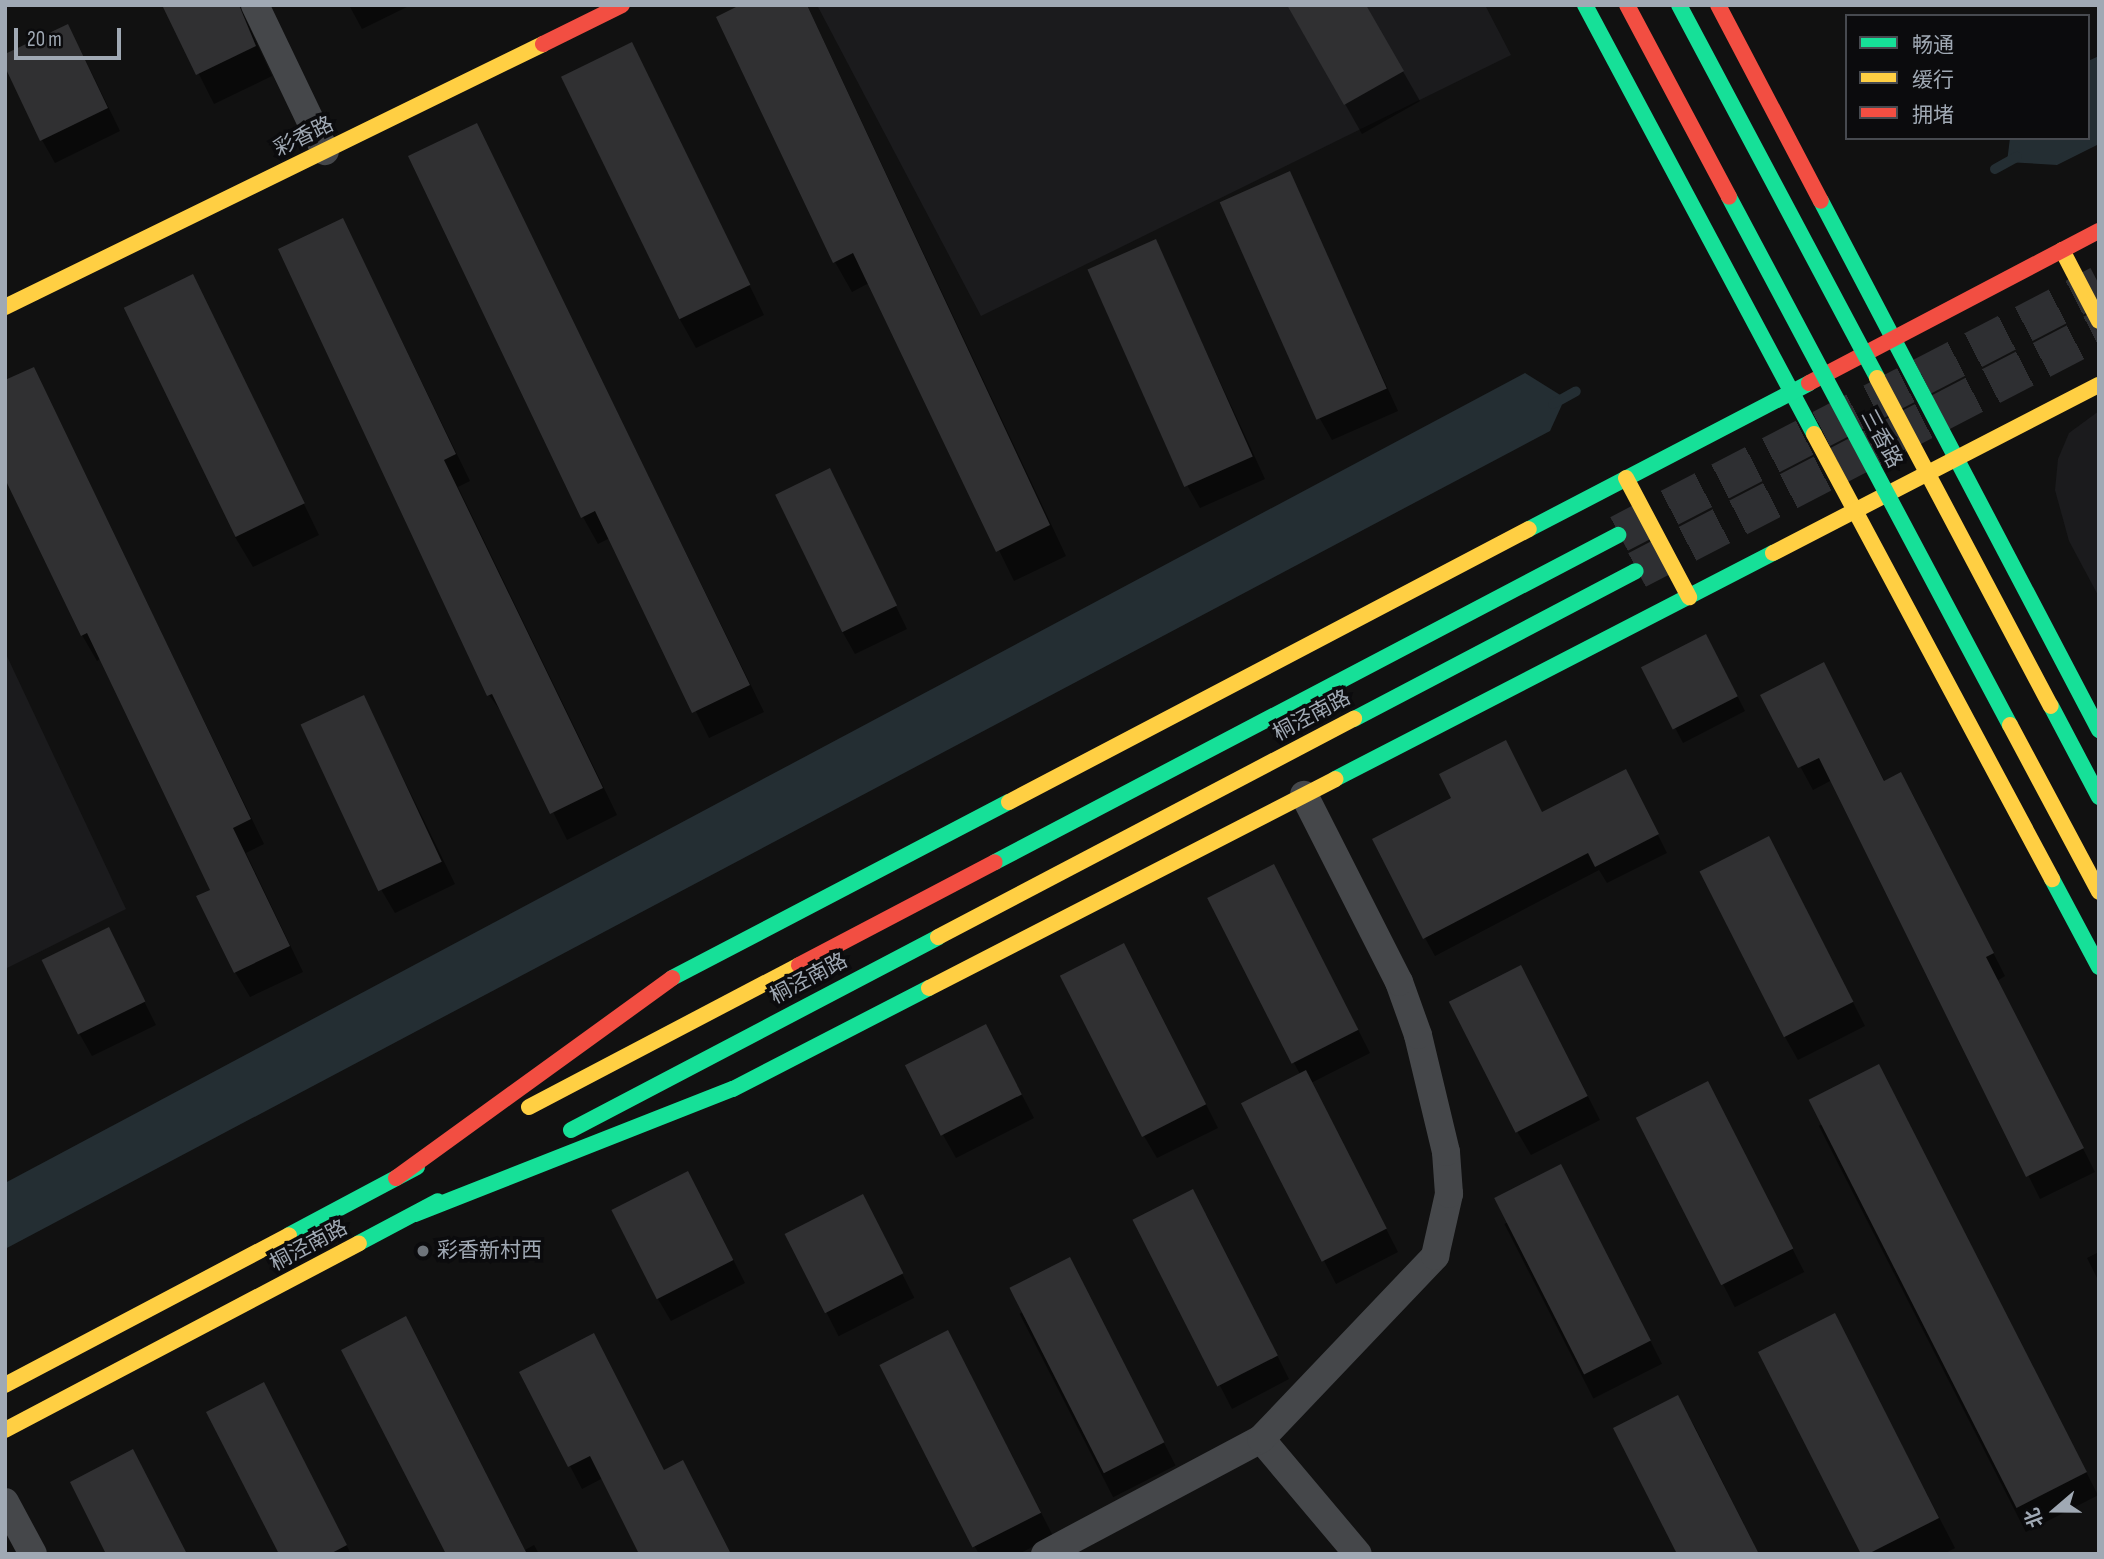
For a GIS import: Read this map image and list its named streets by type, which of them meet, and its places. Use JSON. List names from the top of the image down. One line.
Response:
{"streets":{"main road":["彩香路","三香路","桐泾南路"]},"places":["彩香新村西"],"legend":["畅通","缓行","拥堵"],"scale_bar":"20 m","north":"left"}
